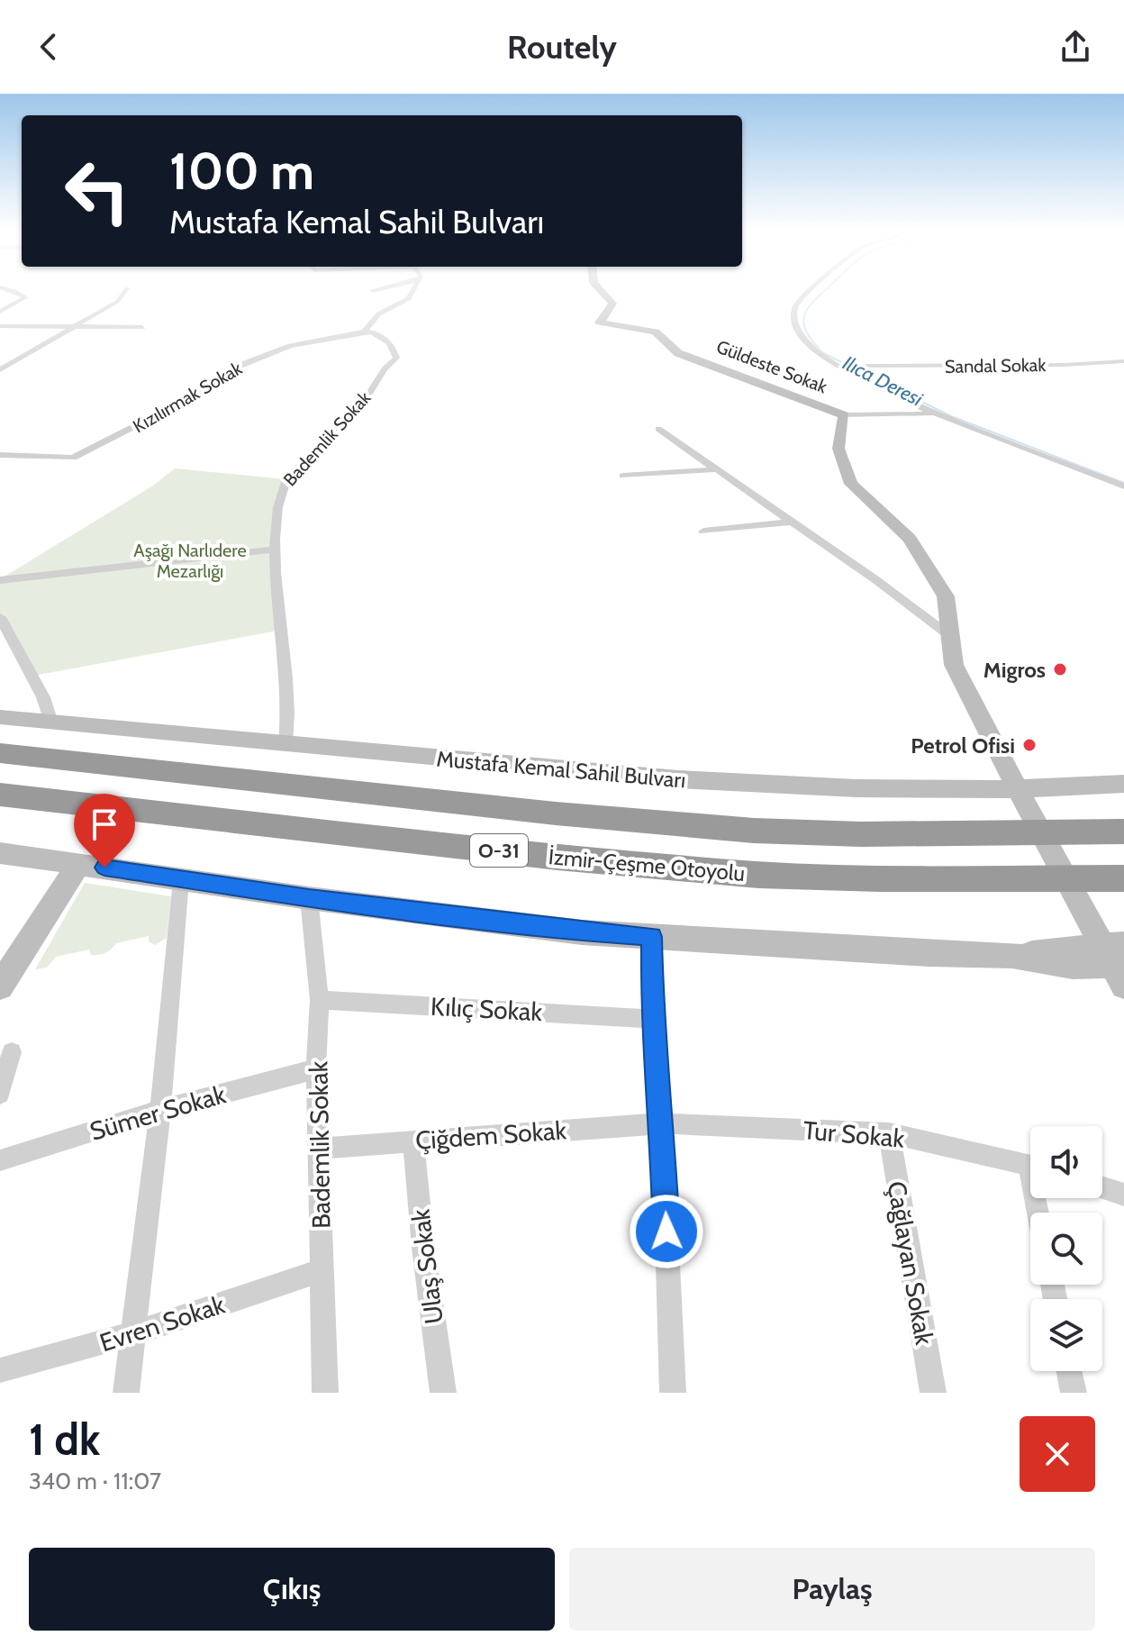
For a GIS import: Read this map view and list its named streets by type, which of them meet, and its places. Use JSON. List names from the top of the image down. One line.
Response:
{"streets":{"highway":["O-31","İzmir-Çeşme Otoyolu"],"street":["Sandal Sokak","Güldeste Sokak","Kızılırmak Sokak","Bademlik Sokak","Mustafa Kemal Sahil Bulvarı","Kılıç Sokak","Sümer Sokak","Tur Sokak","Çiğdem Sokak","Çağlayan Sokak","Ulaş Sokak","Evren Sokak"]},"crossings":[["Güldeste Sokak","Mustafa Kemal Sahil Bulvarı"],["Kızılırmak Sokak","Bademlik Sokak"],["Bademlik Sokak","Mustafa Kemal Sahil Bulvarı"],["Bademlik Sokak","Kılıç Sokak"],["Bademlik Sokak","Sümer Sokak"],["Bademlik Sokak","Çiğdem Sokak"],["Bademlik Sokak","Evren Sokak"],["Tur Sokak","Çiğdem Sokak"],["Tur Sokak","Çağlayan Sokak"],["Çiğdem Sokak","Ulaş Sokak"]],"water":["Ilıca Deresi"],"parks":["Aşağı Narlıdere Mezarlığı"],"places":["Migros","Petrol Ofisi"],"page":{"header":"Routely","turn":["100 m","Mustafa Kemal Sahil Bulvarı"],"heading":["1 dk","340 m · 11:07"],"buttons":["Çıkış","Paylaş"]}}
